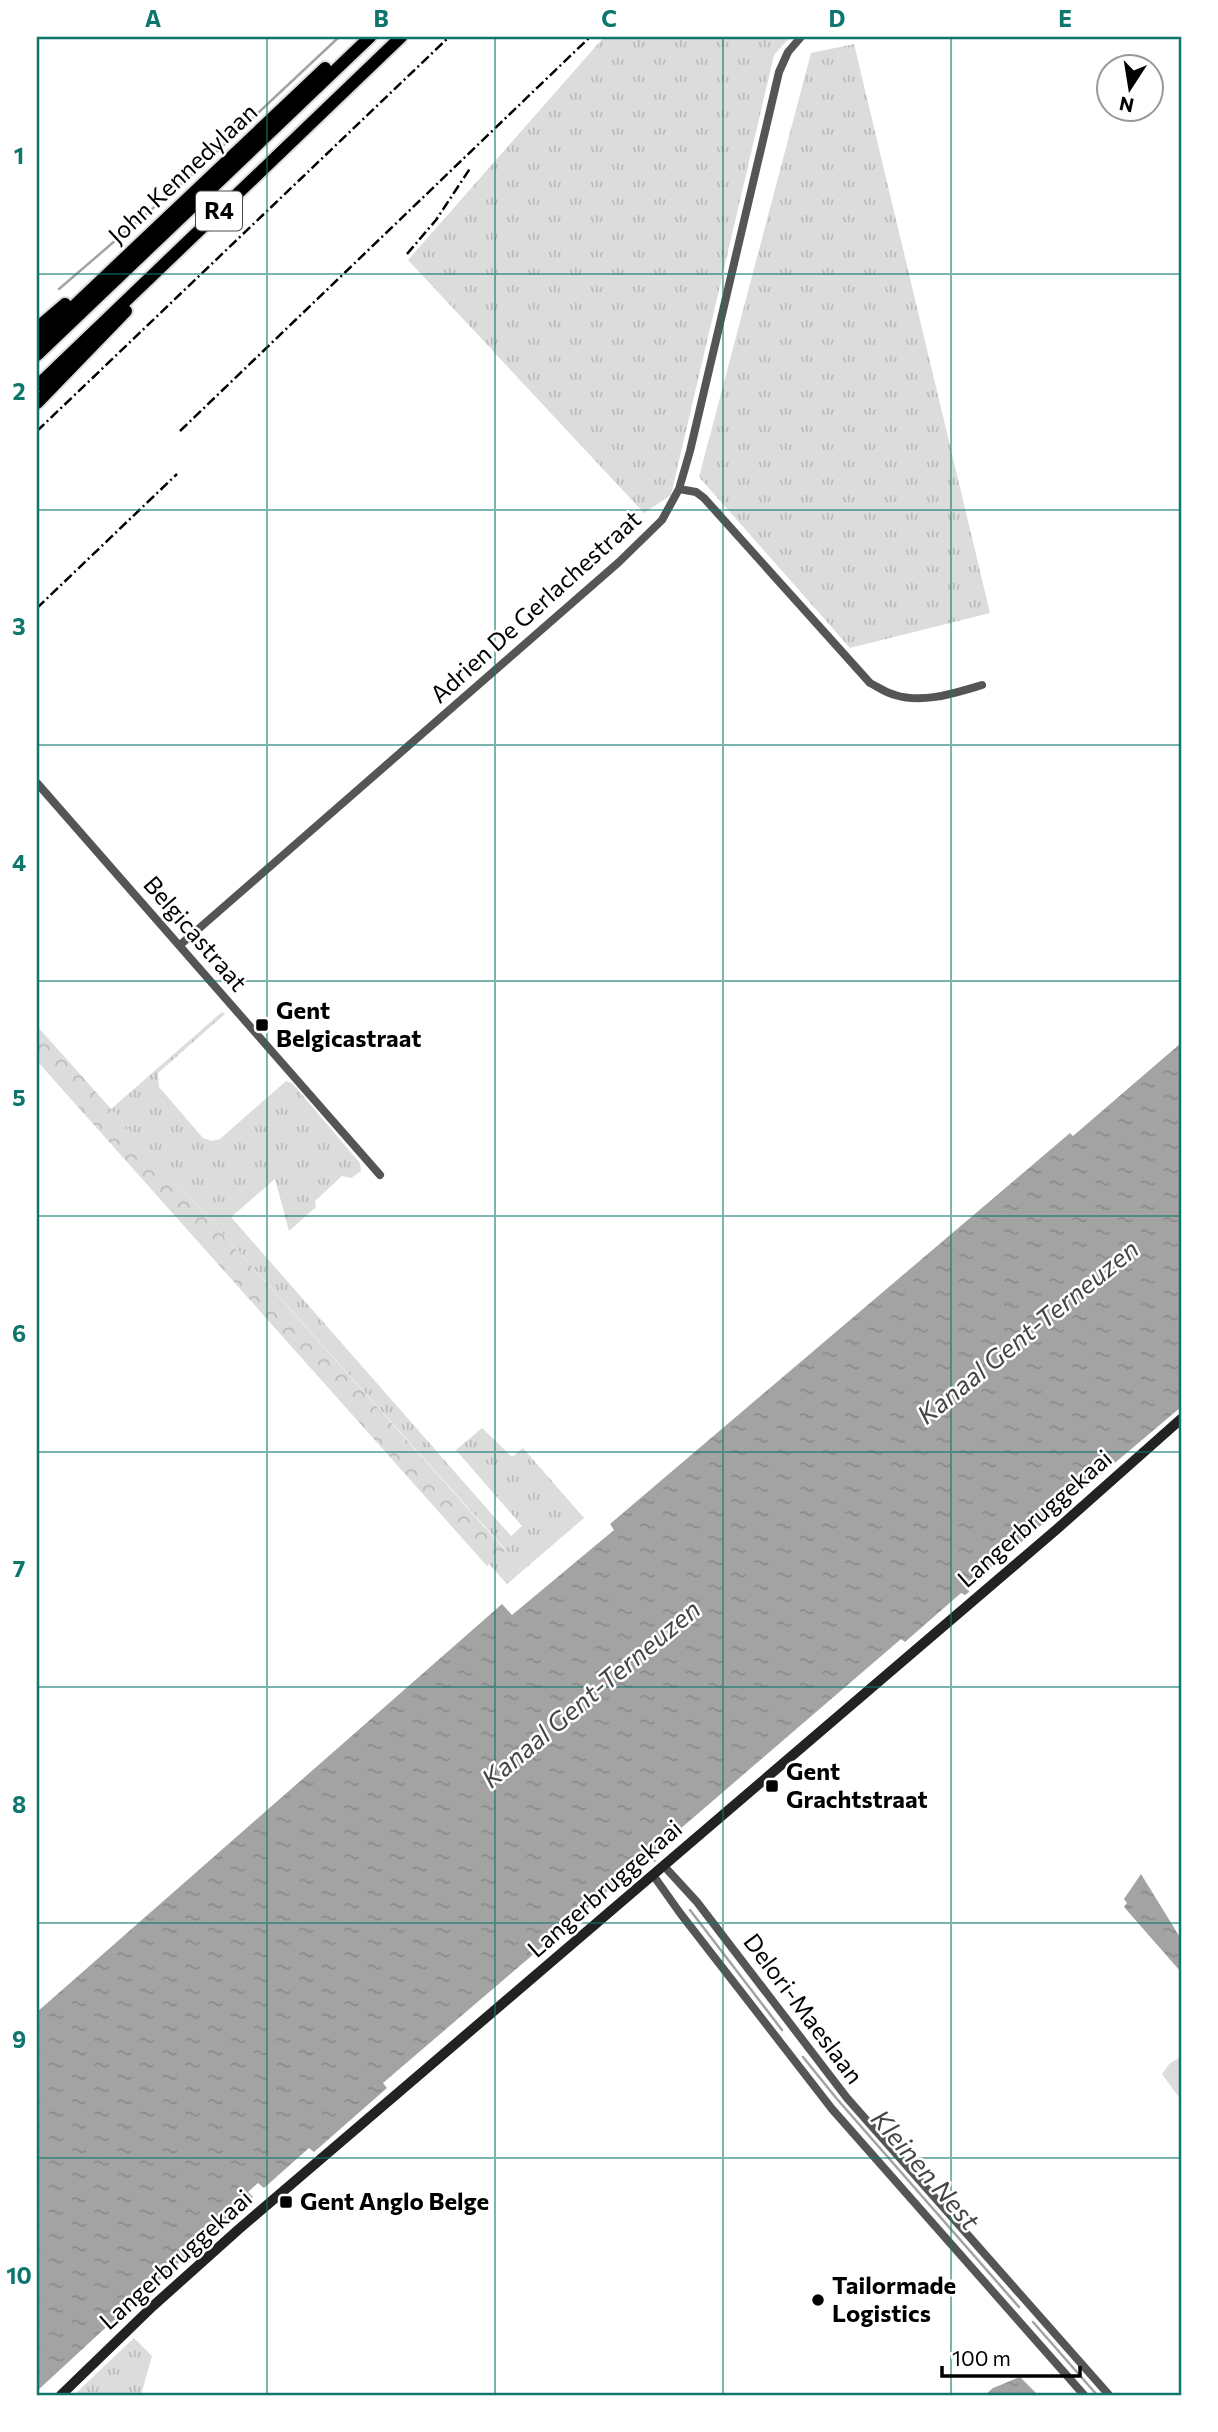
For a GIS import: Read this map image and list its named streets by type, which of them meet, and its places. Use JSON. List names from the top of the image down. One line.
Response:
{"streets":{"highway":["John Kennedylaan","R4"],"main road":["Langerbruggekaai"],"street":["Adrien De Gerlachestraat","Belgicastraat","Delori-Maeslaan"]},"crossings":[["John Kennedylaan","R4"],["Adrien De Gerlachestraat","Belgicastraat"],["Langerbruggekaai","Delori-Maeslaan"]],"water":["Kanaal Gent-Terneuzen","Kleinen Nest"],"places":{"transit":["Gent Belgicastraat","Gent Grachtstraat","Gent Anglo Belge"],"other":["Tailormade Logistics"]},"scale_bar":"100 m","north":"bottom","grid":{"columns":["A","B","C","D","E"],"rows":["1","2","3","4","5","6","7","8","9","10"]}}
